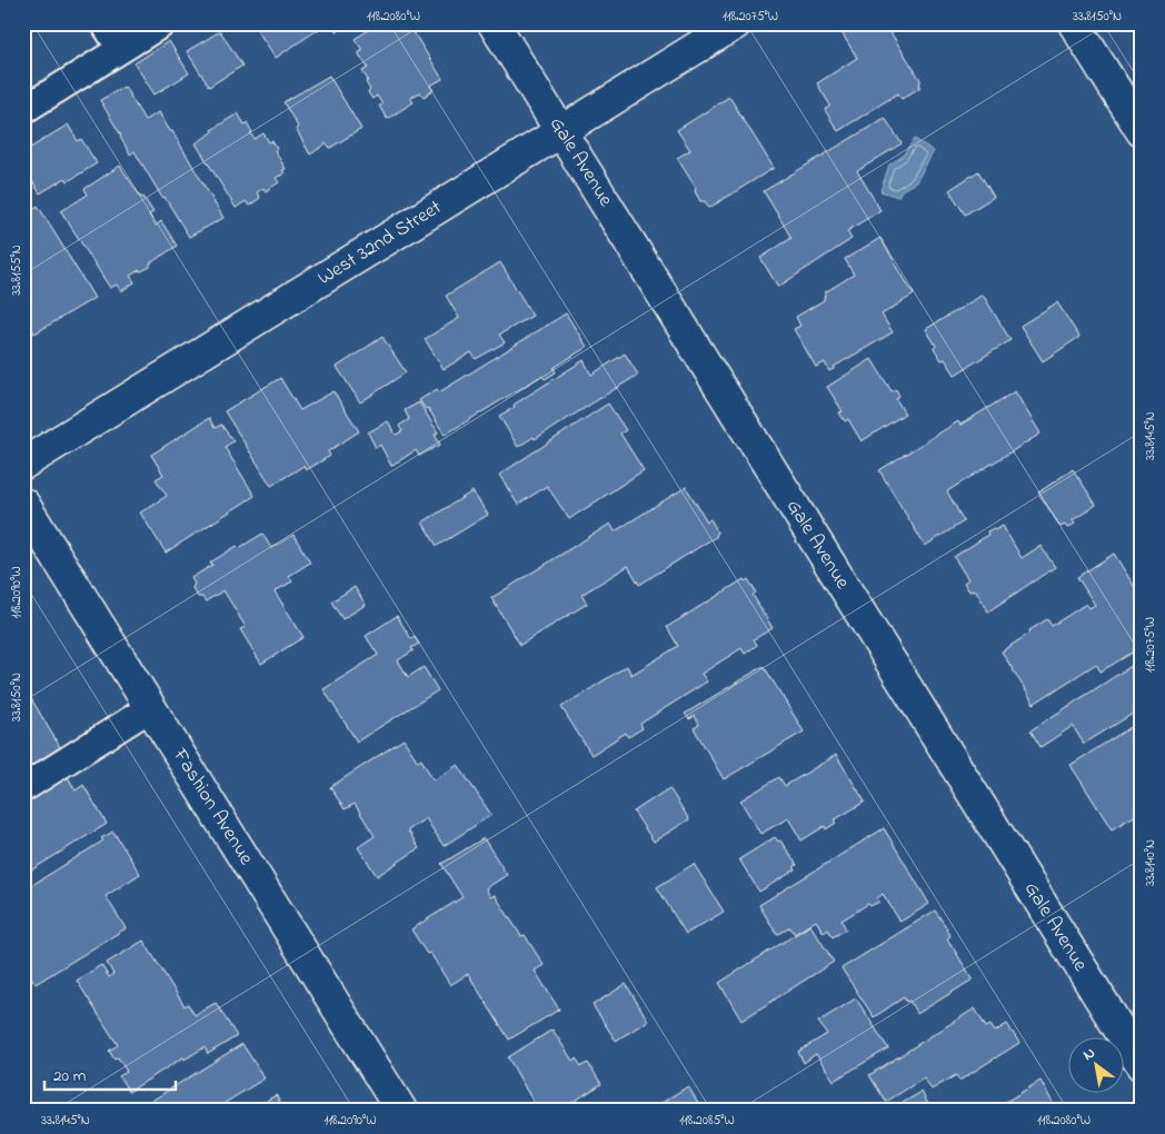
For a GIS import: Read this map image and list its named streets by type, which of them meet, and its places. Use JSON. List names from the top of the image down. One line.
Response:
{"streets":{"main road":["Gale Avenue","West 32nd Street","Fashion Avenue"]},"crossings":[["Gale Avenue","West 32nd Street"]],"scale_bar":"20 m","north":"top left","coordinates":["118.2080°W","118.2075°W","33.8150°N","33.8155°N","33.8145°N","118.2090°W","33.8140°N","118.2085°W"]}
